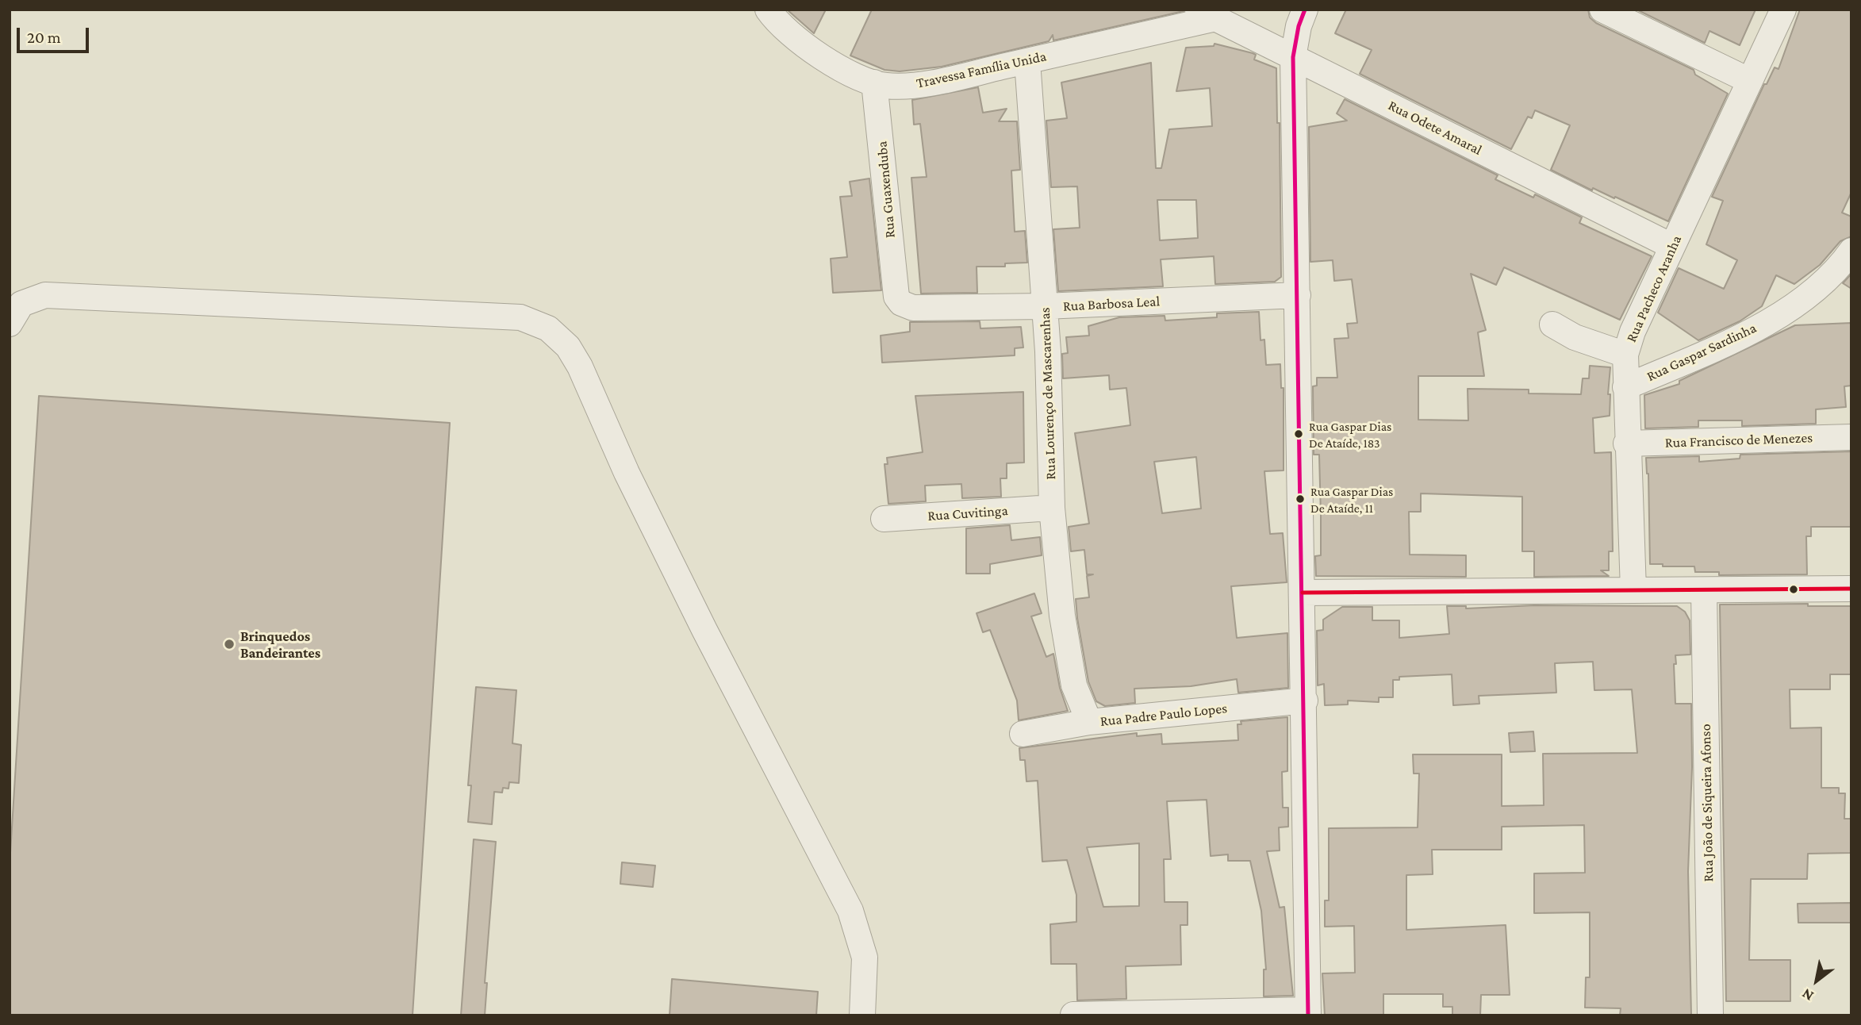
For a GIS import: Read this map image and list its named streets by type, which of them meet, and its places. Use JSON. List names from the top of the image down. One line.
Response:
{"streets":{"street":["Travessa Família Unida","Rua Odete Amaral","Rua Guaxenduba","Rua Pacheco Aranha","Rua Barbosa Leal","Rua Gaspar Sardinha","Rua Lourenço de Mascarenhas","Rua Francisco de Menezes","Rua Cuvitinga","Rua Padre Paulo Lopes","Rua João de Siqueira Afonso"]},"crossings":[["Travessa Família Unida","Rua Odete Amaral"],["Travessa Família Unida","Rua Guaxenduba"],["Travessa Família Unida","Rua Lourenço de Mascarenhas"],["Rua Odete Amaral","Rua Pacheco Aranha"],["Rua Guaxenduba","Rua Barbosa Leal"],["Rua Pacheco Aranha","Rua Gaspar Sardinha"],["Rua Pacheco Aranha","Rua Francisco de Menezes"],["Rua Barbosa Leal","Rua Lourenço de Mascarenhas"],["Rua Lourenço de Mascarenhas","Rua Cuvitinga"],["Rua Lourenço de Mascarenhas","Rua Padre Paulo Lopes"]],"places":["Rua Gaspar Dias De Ataíde, 183","Rua Gaspar Dias De Ataíde, 11","Brinquedos Bandeirantes"],"lines":["transit line 20"],"scale_bar":"20 m","north":"bottom left"}
